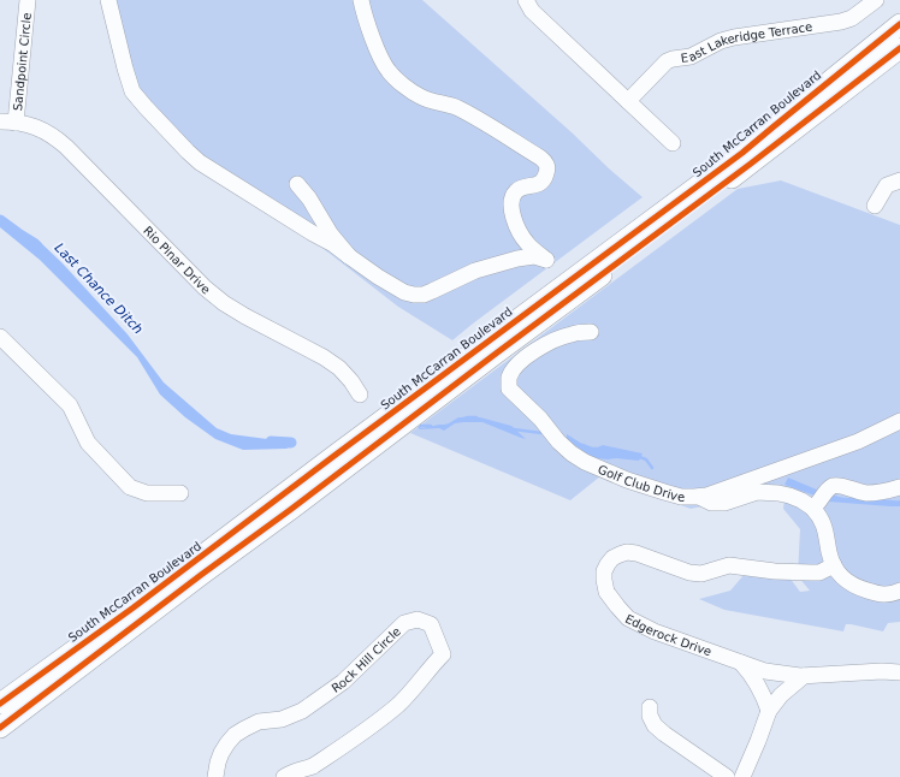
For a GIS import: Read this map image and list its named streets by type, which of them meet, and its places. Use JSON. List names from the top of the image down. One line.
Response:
{"streets":{"main road":["South McCarran Boulevard"],"street":["East Lakeridge Terrace","Sandpoint Circle","Rio Pinar Drive","Golf Club Drive","Edgerock Drive","Rock Hill Circle"]},"crossings":[["Sandpoint Circle","Rio Pinar Drive"]],"water":["Last Chance Ditch"]}
